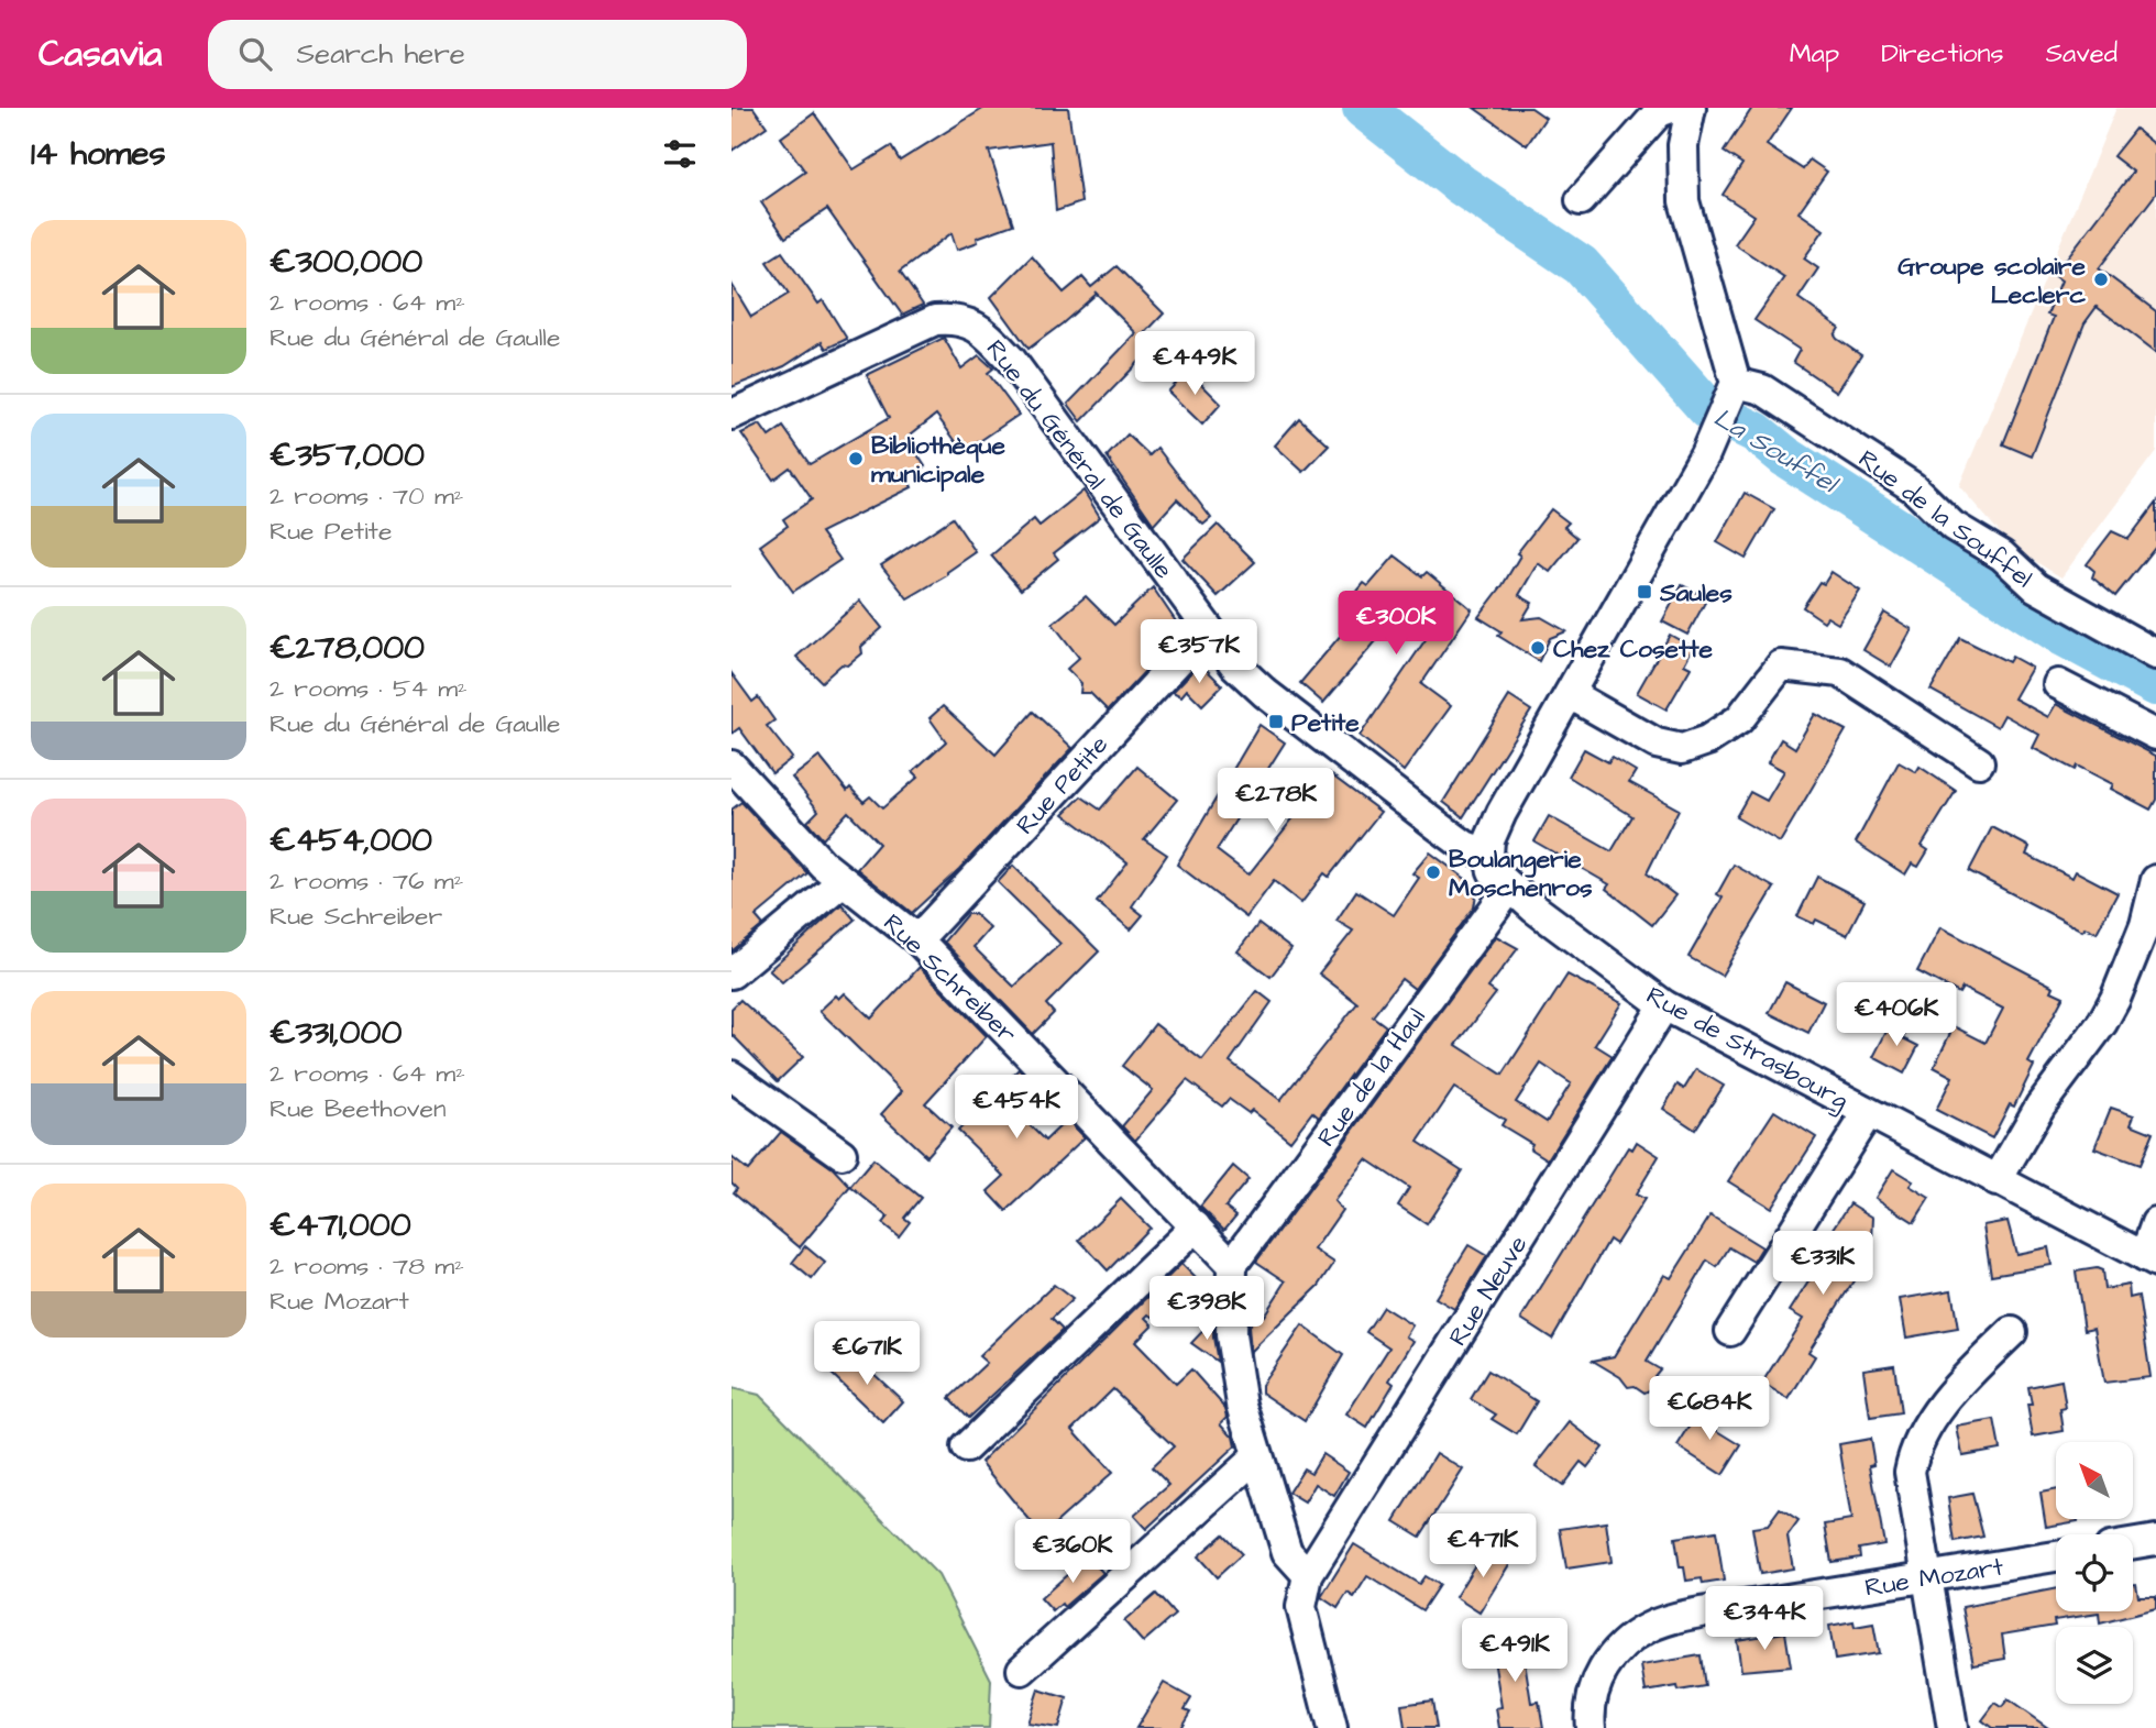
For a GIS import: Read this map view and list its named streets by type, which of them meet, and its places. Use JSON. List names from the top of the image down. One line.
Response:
{"streets":{"street":["Rue du Général de Gaulle","Rue de la Souffel","Rue Petite","Rue Schreiber","Rue de Strasbourg","Rue de la Haul","Rue Neuve","Rue Mozart"]},"crossings":[["Rue du Général de Gaulle","Rue Petite"],["Rue du Général de Gaulle","Rue de Strasbourg"],["Rue Petite","Rue Schreiber"],["Rue Schreiber","Rue de la Haul"],["Rue de Strasbourg","Rue de la Haul"],["Rue de Strasbourg","Rue Neuve"]],"water":["La Souffel"],"places":{"other":["Groupe scolaire Leclerc","Bibliothèque municipale","Chez Cosette","Boulangerie Moschenros"],"transit":["Saules","Petite"]},"north":"top left","page":{"header":"Casavia","search":"Search here","nav":["Map","Directions","Saved"],"heading":"14 homes","list":[{"name":"€300,000","note":"2 rooms · 64 m² · Rue du Général de Gaulle"},{"name":"€357,000","note":"2 rooms · 70 m² · Rue Petite"},{"name":"€278,000","note":"2 rooms · 54 m² · Rue du Général de Gaulle"},{"name":"€454,000","note":"2 rooms · 76 m² · Rue Schreiber"},{"name":"€331,000","note":"2 rooms · 64 m² · Rue Beethoven"},{"name":"€471,000","note":"2 rooms · 78 m² · Rue Mozart"}],"price":["€449K","€300K","€357K","€278K","€406K","€454K","€331K","€398K","€671K","€684K","€471K","€360K","€344K","€491K"]}}
